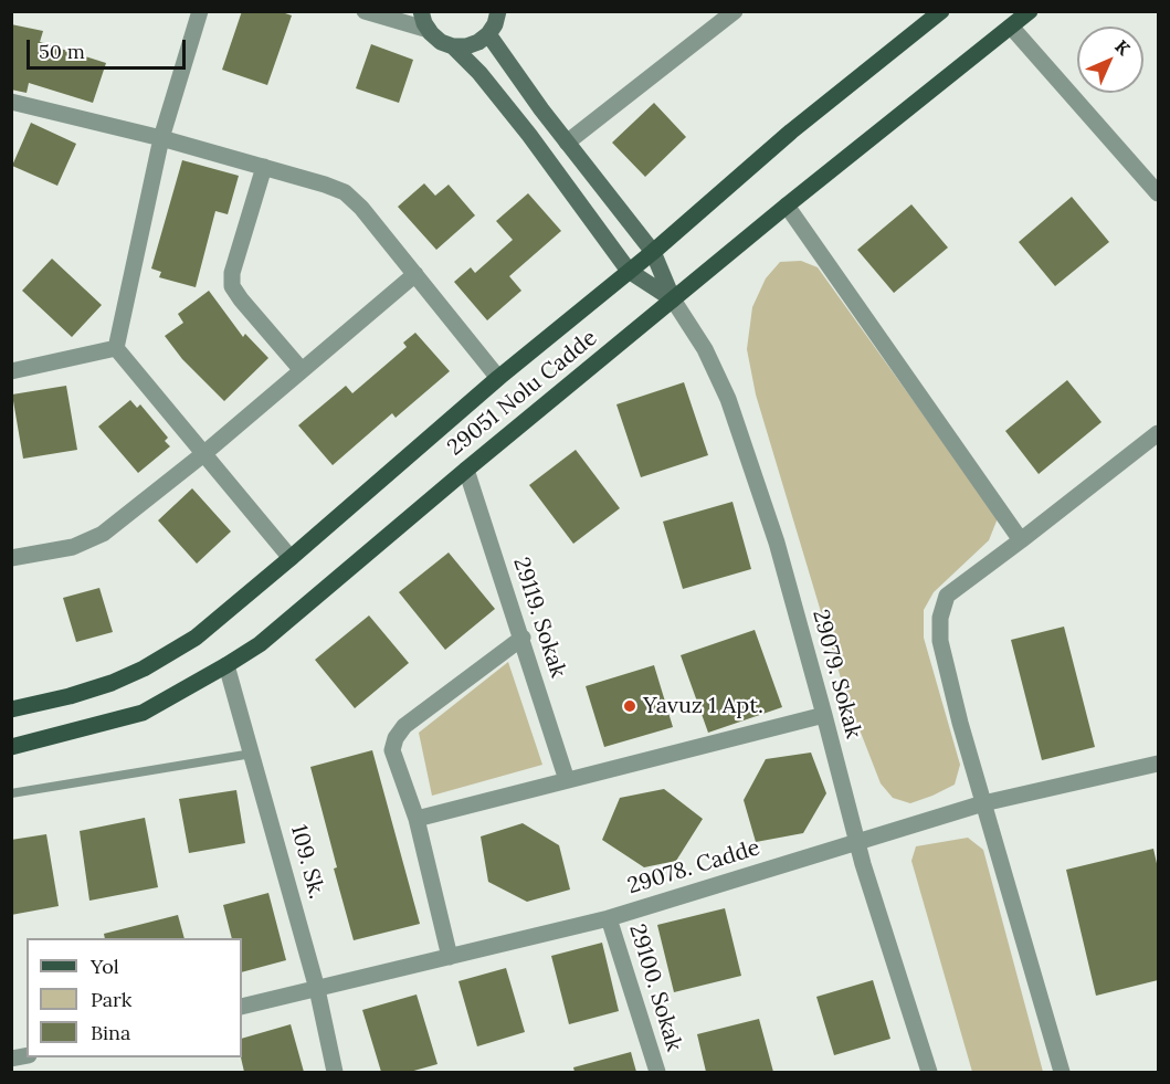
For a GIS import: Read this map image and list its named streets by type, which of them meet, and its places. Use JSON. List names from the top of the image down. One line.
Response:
{"streets":{"main road":["29051 Nolu Cadde"],"street":["29119. Sokak","29079. Sokak","109. Sk.","29078. Cadde","29100. Sokak"]},"crossings":[["29051 Nolu Cadde","29119. Sokak"],["29051 Nolu Cadde","29079. Sokak"],["29051 Nolu Cadde","109. Sk."],["29079. Sokak","29078. Cadde"],["109. Sk.","29078. Cadde"],["29078. Cadde","29100. Sokak"]],"places":["Yavuz 1 Apt."],"legend":["Yol","Park","Bina"],"scale_bar":"50 m","north":"top right"}
